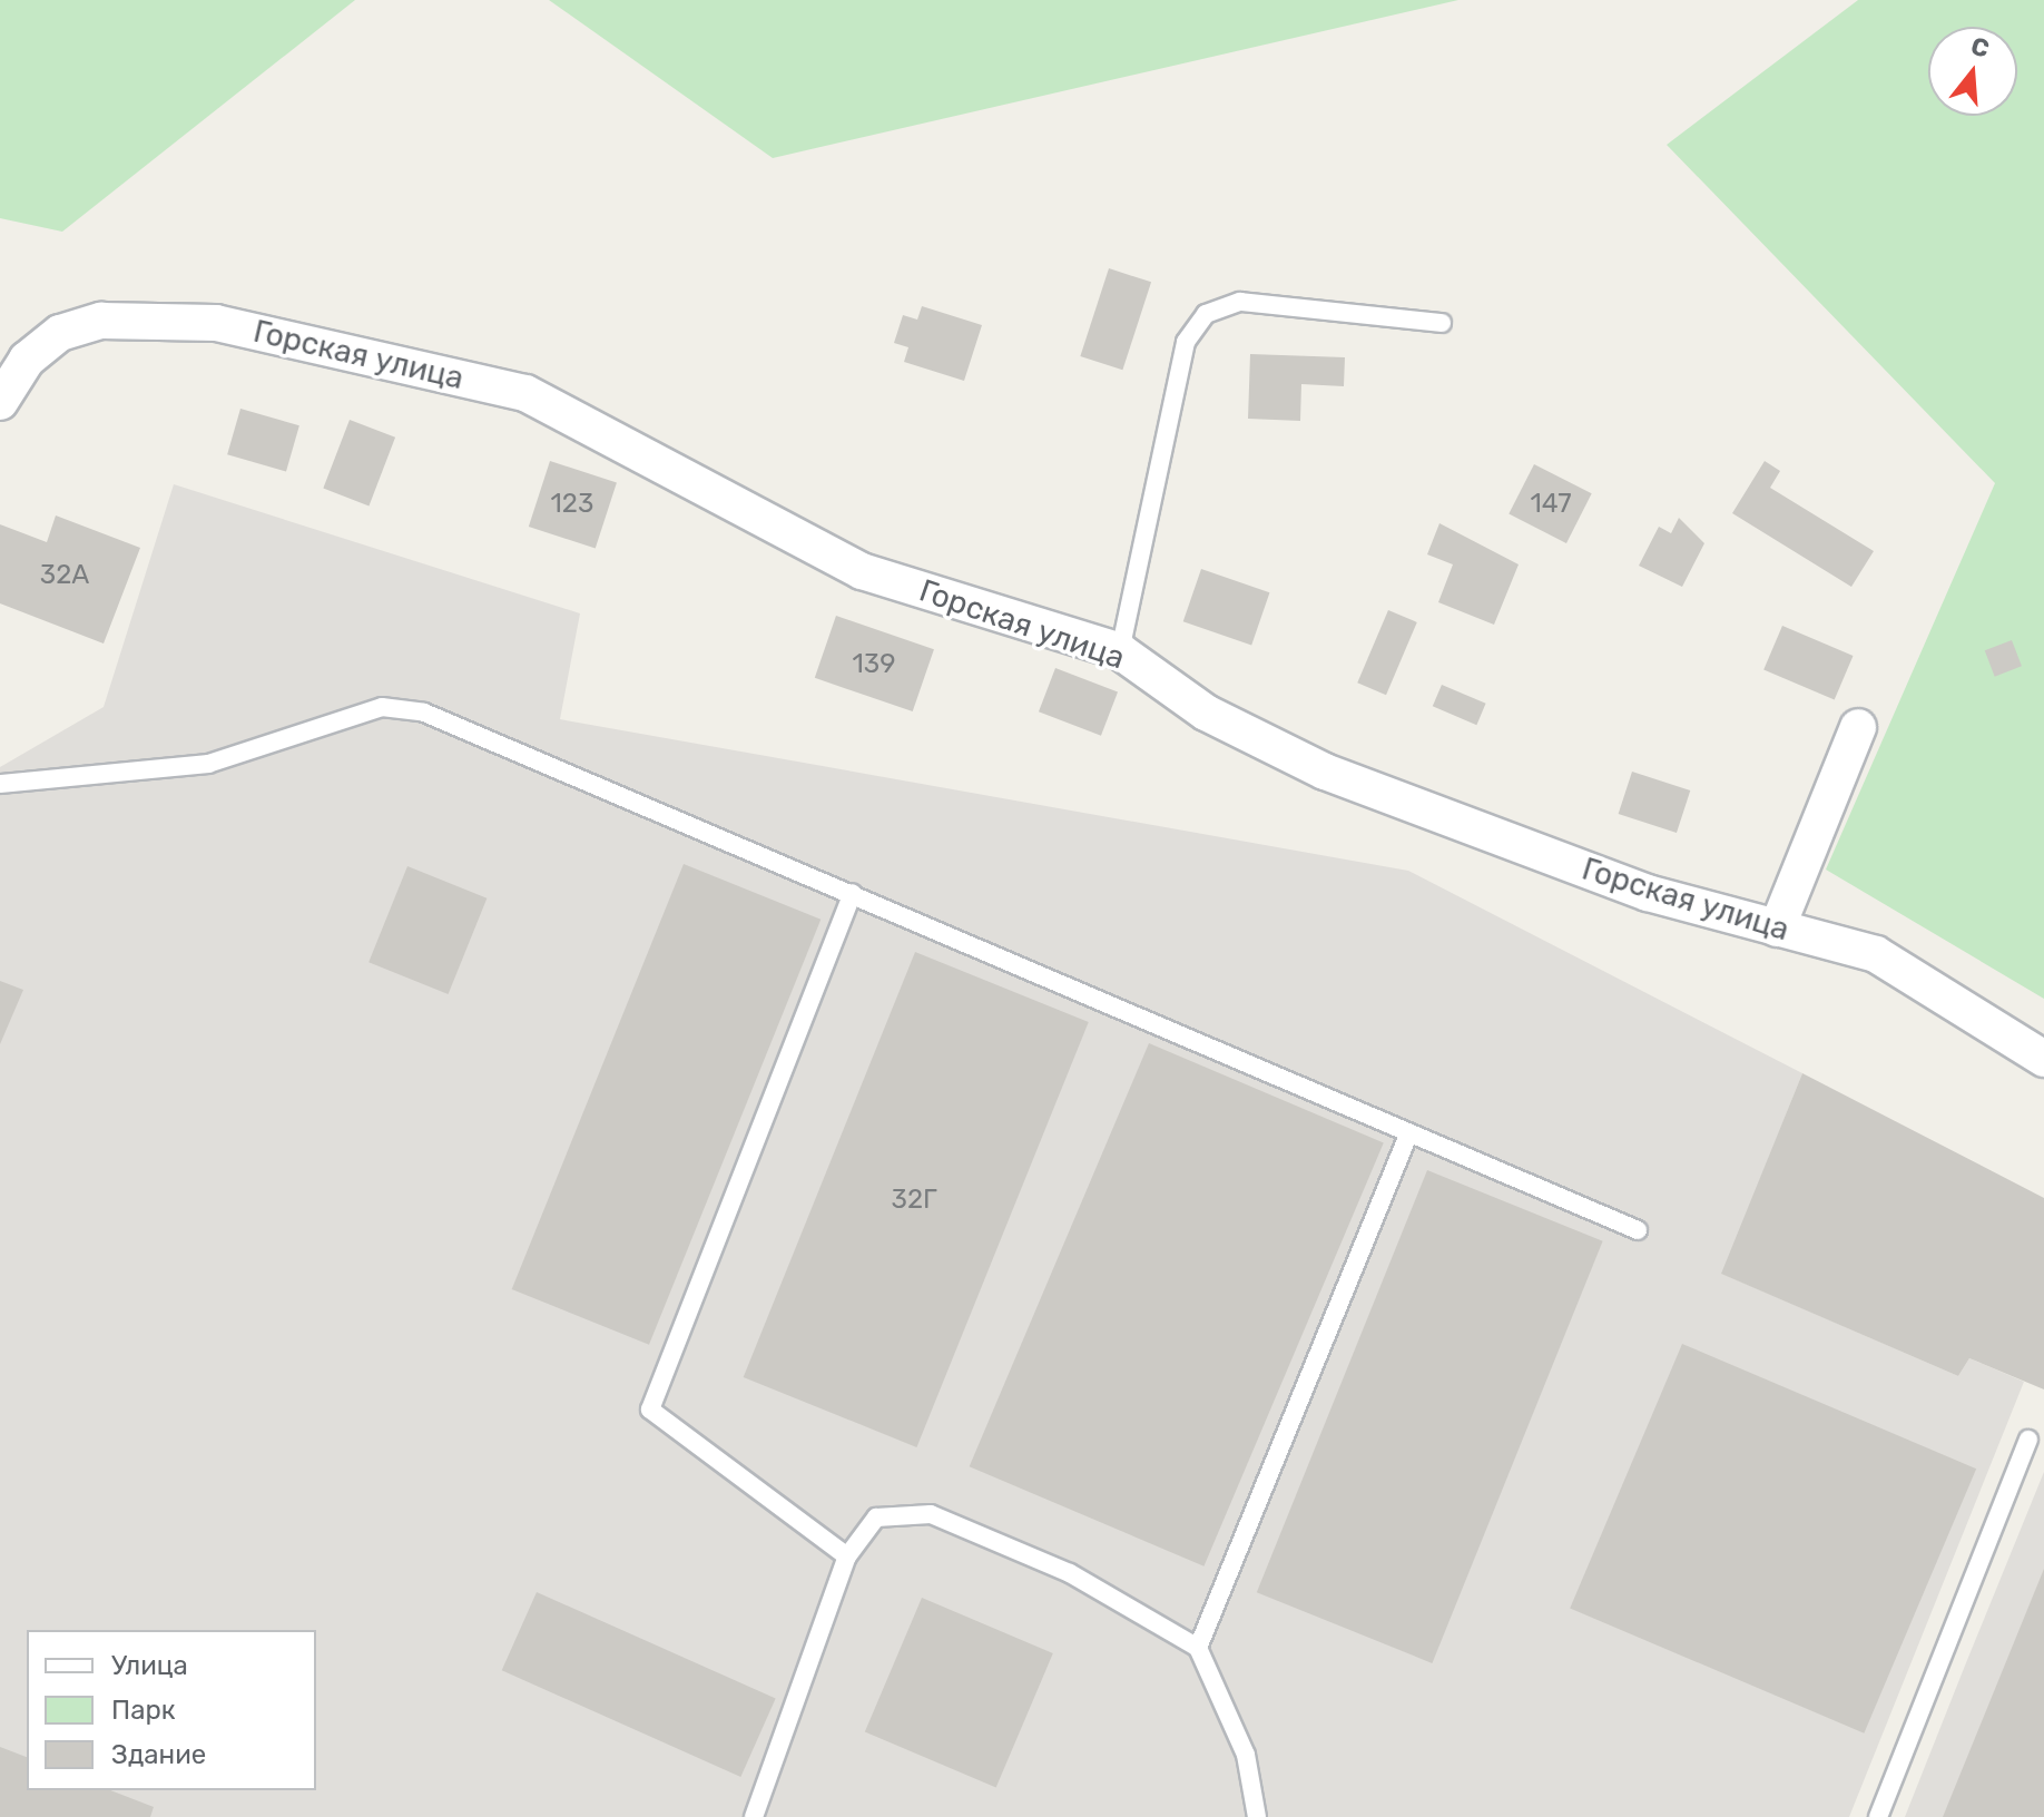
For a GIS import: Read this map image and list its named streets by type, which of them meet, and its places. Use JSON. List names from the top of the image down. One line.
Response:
{"streets":{"street":["Горская улица"]},"house_numbers":["123","147","32А","139","32Г"],"legend":["Улица","Парк","Здание"],"north":"top"}
